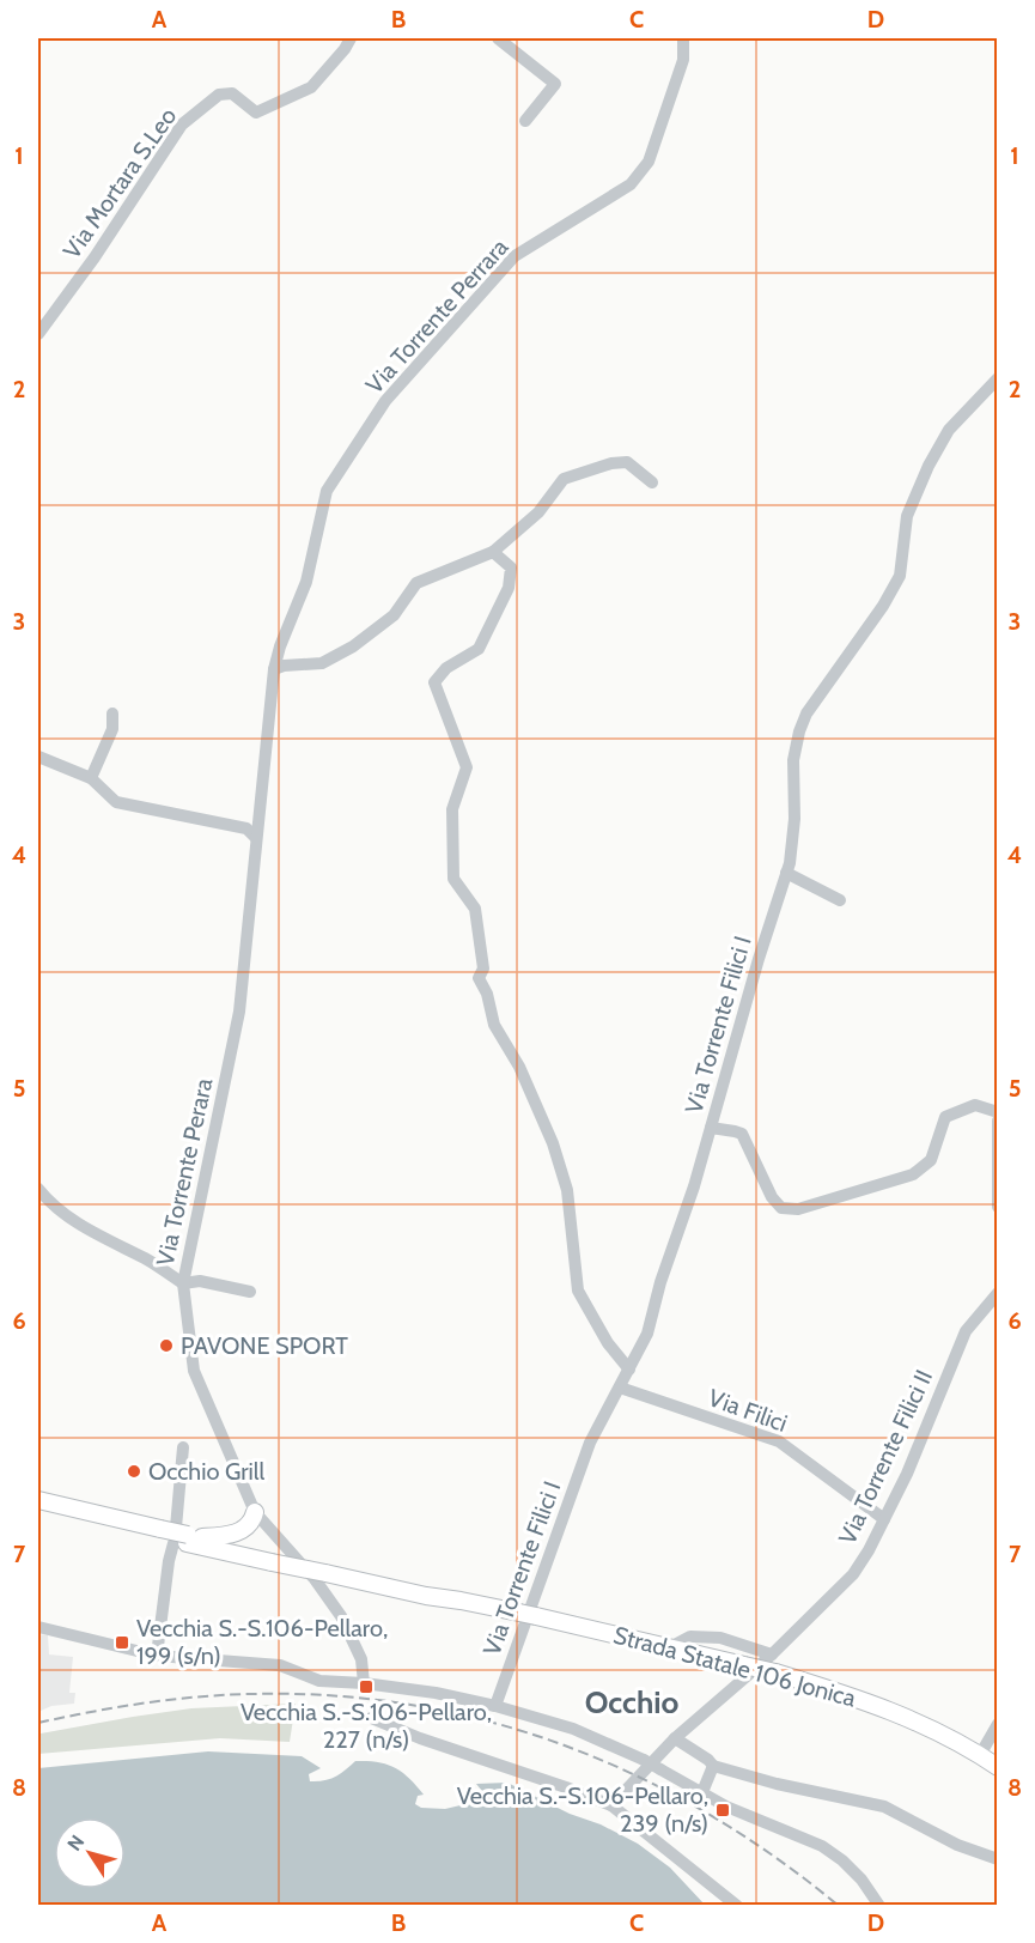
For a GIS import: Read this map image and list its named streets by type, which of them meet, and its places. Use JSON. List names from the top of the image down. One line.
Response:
{"streets":{"main road":["Strada Statale 106 Jonica"],"street":["Via Mortara S.Leo","Via Torrente Perrara","Via Torrente Filici I","Via Torrente Perara","Via Filici","Via Torrente Filici II"]},"crossings":[["Via Torrente Perrara","Via Torrente Perara"],["Via Torrente Filici I","Via Filici"],["Via Filici","Via Torrente Filici II"]],"districts":["Occhio"],"places":{"other":["PAVONE SPORT","Occhio Grill"],"transit":["Vecchia S.-S.106-Pellaro, 199 (s/n)","Vecchia S.-S.106-Pellaro, 227 (n/s)","Vecchia S.-S.106-Pellaro, 239 (n/s)"]},"north":"top left","grid":{"columns":["A","B","C","D"],"rows":["1","2","3","4","5","6","7","8"]}}
